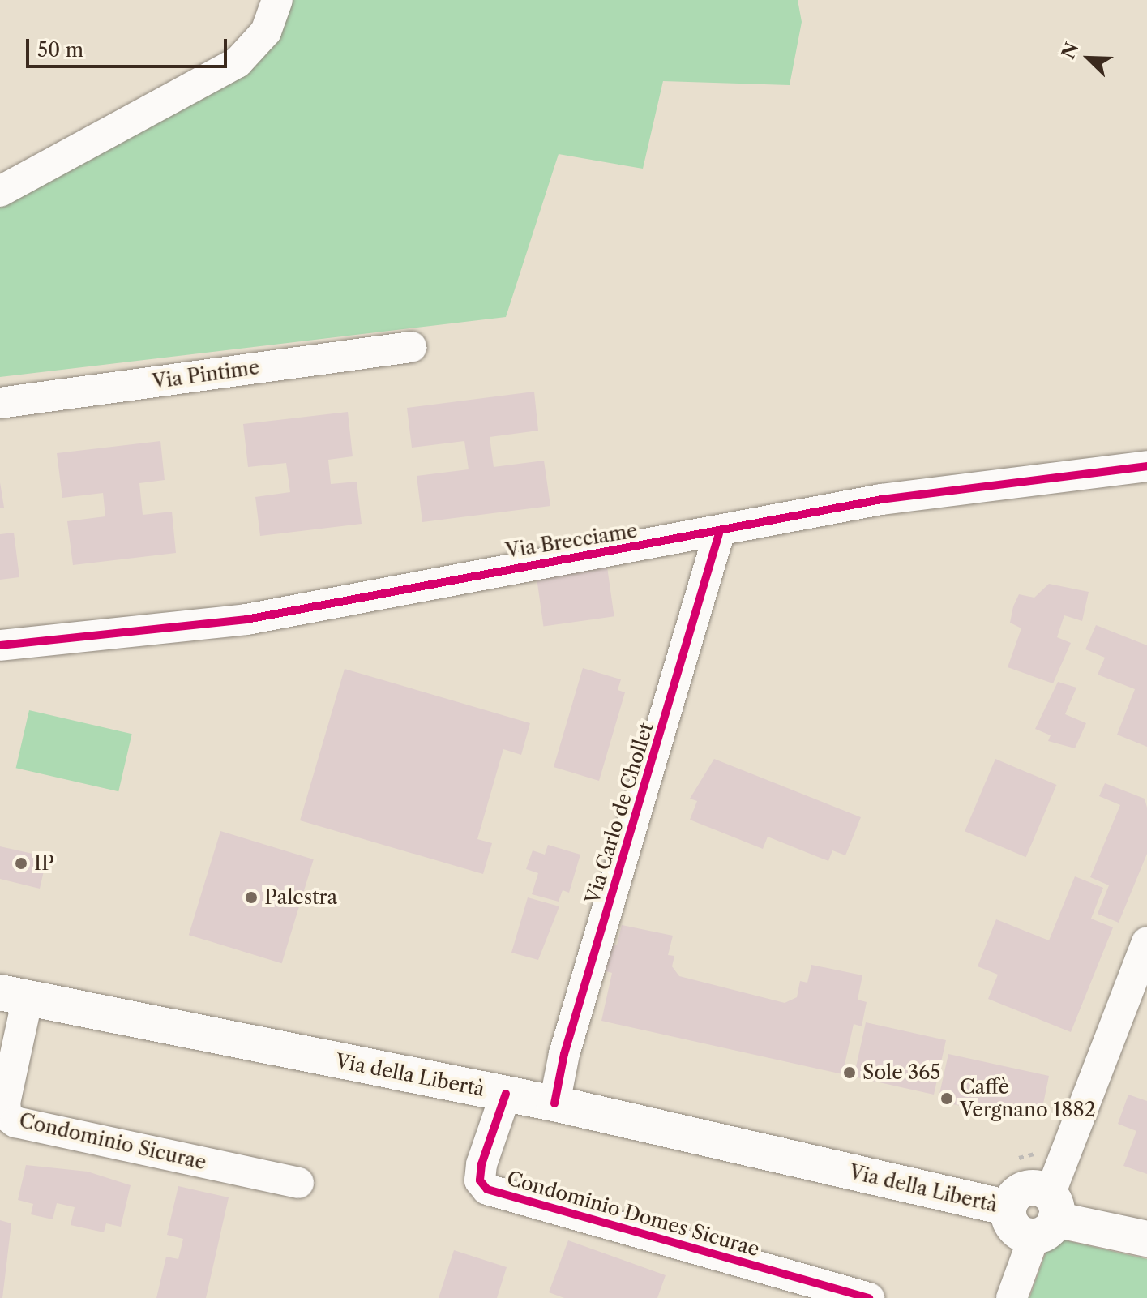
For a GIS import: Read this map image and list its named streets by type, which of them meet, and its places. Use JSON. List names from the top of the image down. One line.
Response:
{"streets":{"main road":["Via della Libertà"],"street":["Via Pintime","Via Brecciame","Via Carlo de Chollet","Condominio Sicurae","Condominio Domes Sicurae"]},"crossings":[["Via Brecciame","Via Carlo de Chollet"],["Via Carlo de Chollet","Via della Libertà"],["Via della Libertà","Condominio Sicurae"],["Via della Libertà","Condominio Domes Sicurae"]],"places":["IP","Palestra","Sole 365","Caffè Vergnano 1882"],"scale_bar":"50 m","north":"top left"}
